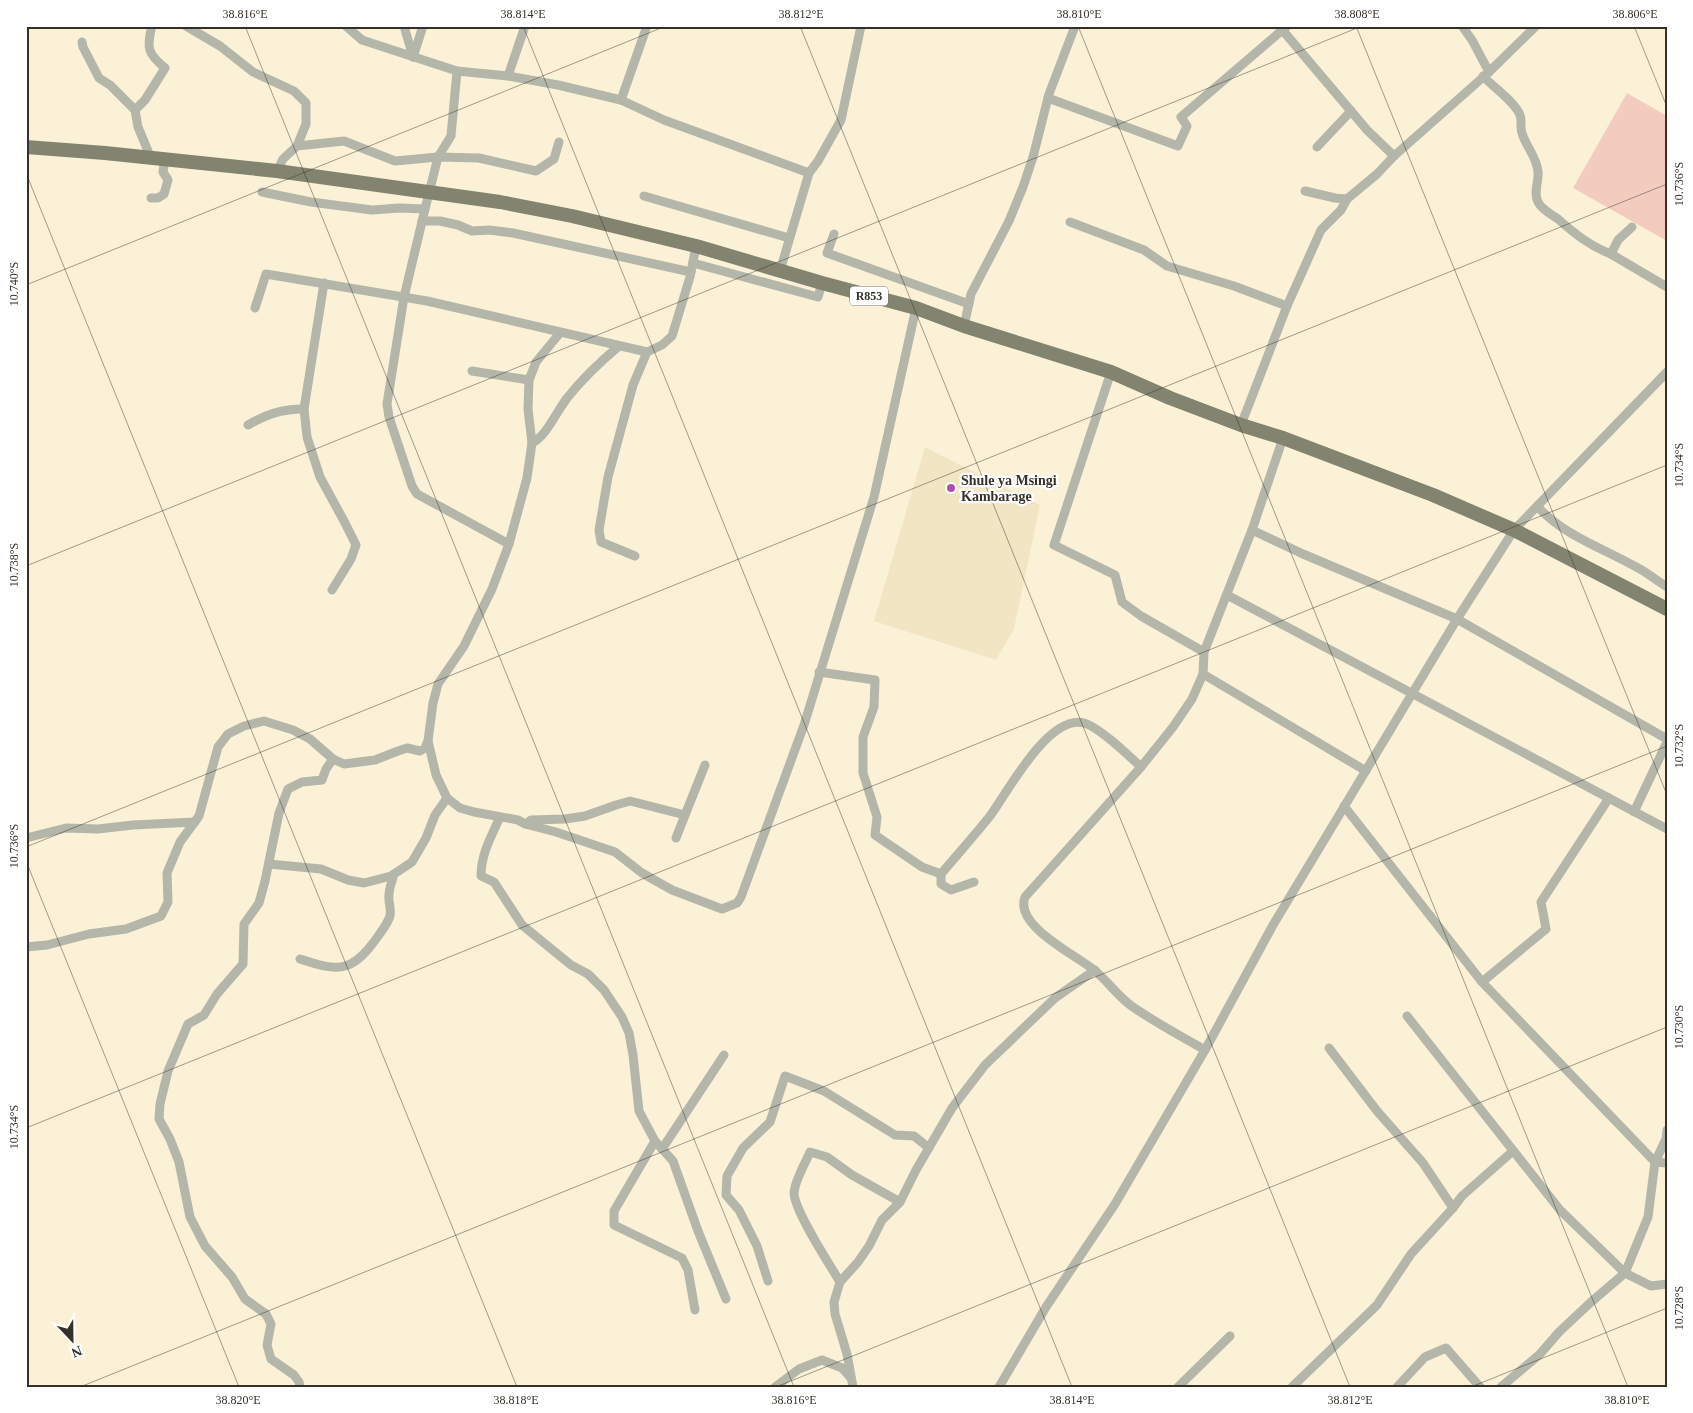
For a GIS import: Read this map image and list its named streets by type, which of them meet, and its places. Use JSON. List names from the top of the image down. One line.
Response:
{"streets":{"main road":["R853"]},"places":["Shule ya Msingi Kambarage"],"north":"bottom","coordinates":["38.816°E","38.814°E","38.812°E","38.810°E","38.808°E","38.806°E","10.736°S","10.740°S","10.734°S","10.738°S","10.732°S","10.730°S","10.728°S","38.820°E","38.818°E"]}
